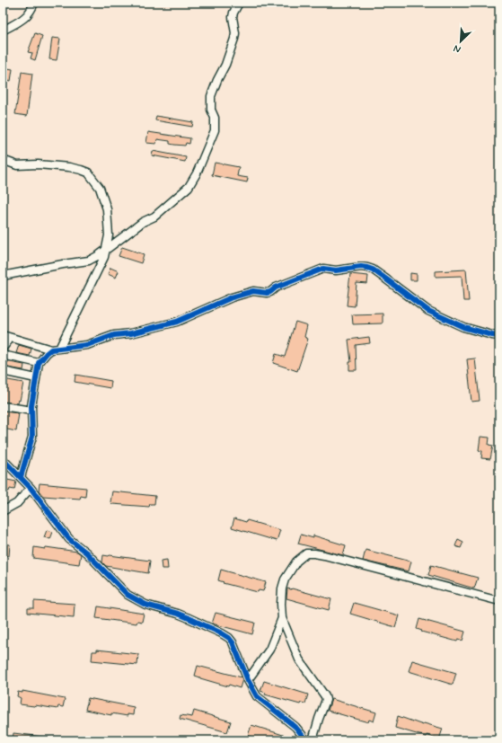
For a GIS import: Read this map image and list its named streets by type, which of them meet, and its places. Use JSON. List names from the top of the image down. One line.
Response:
{"north":"bottom left"}
